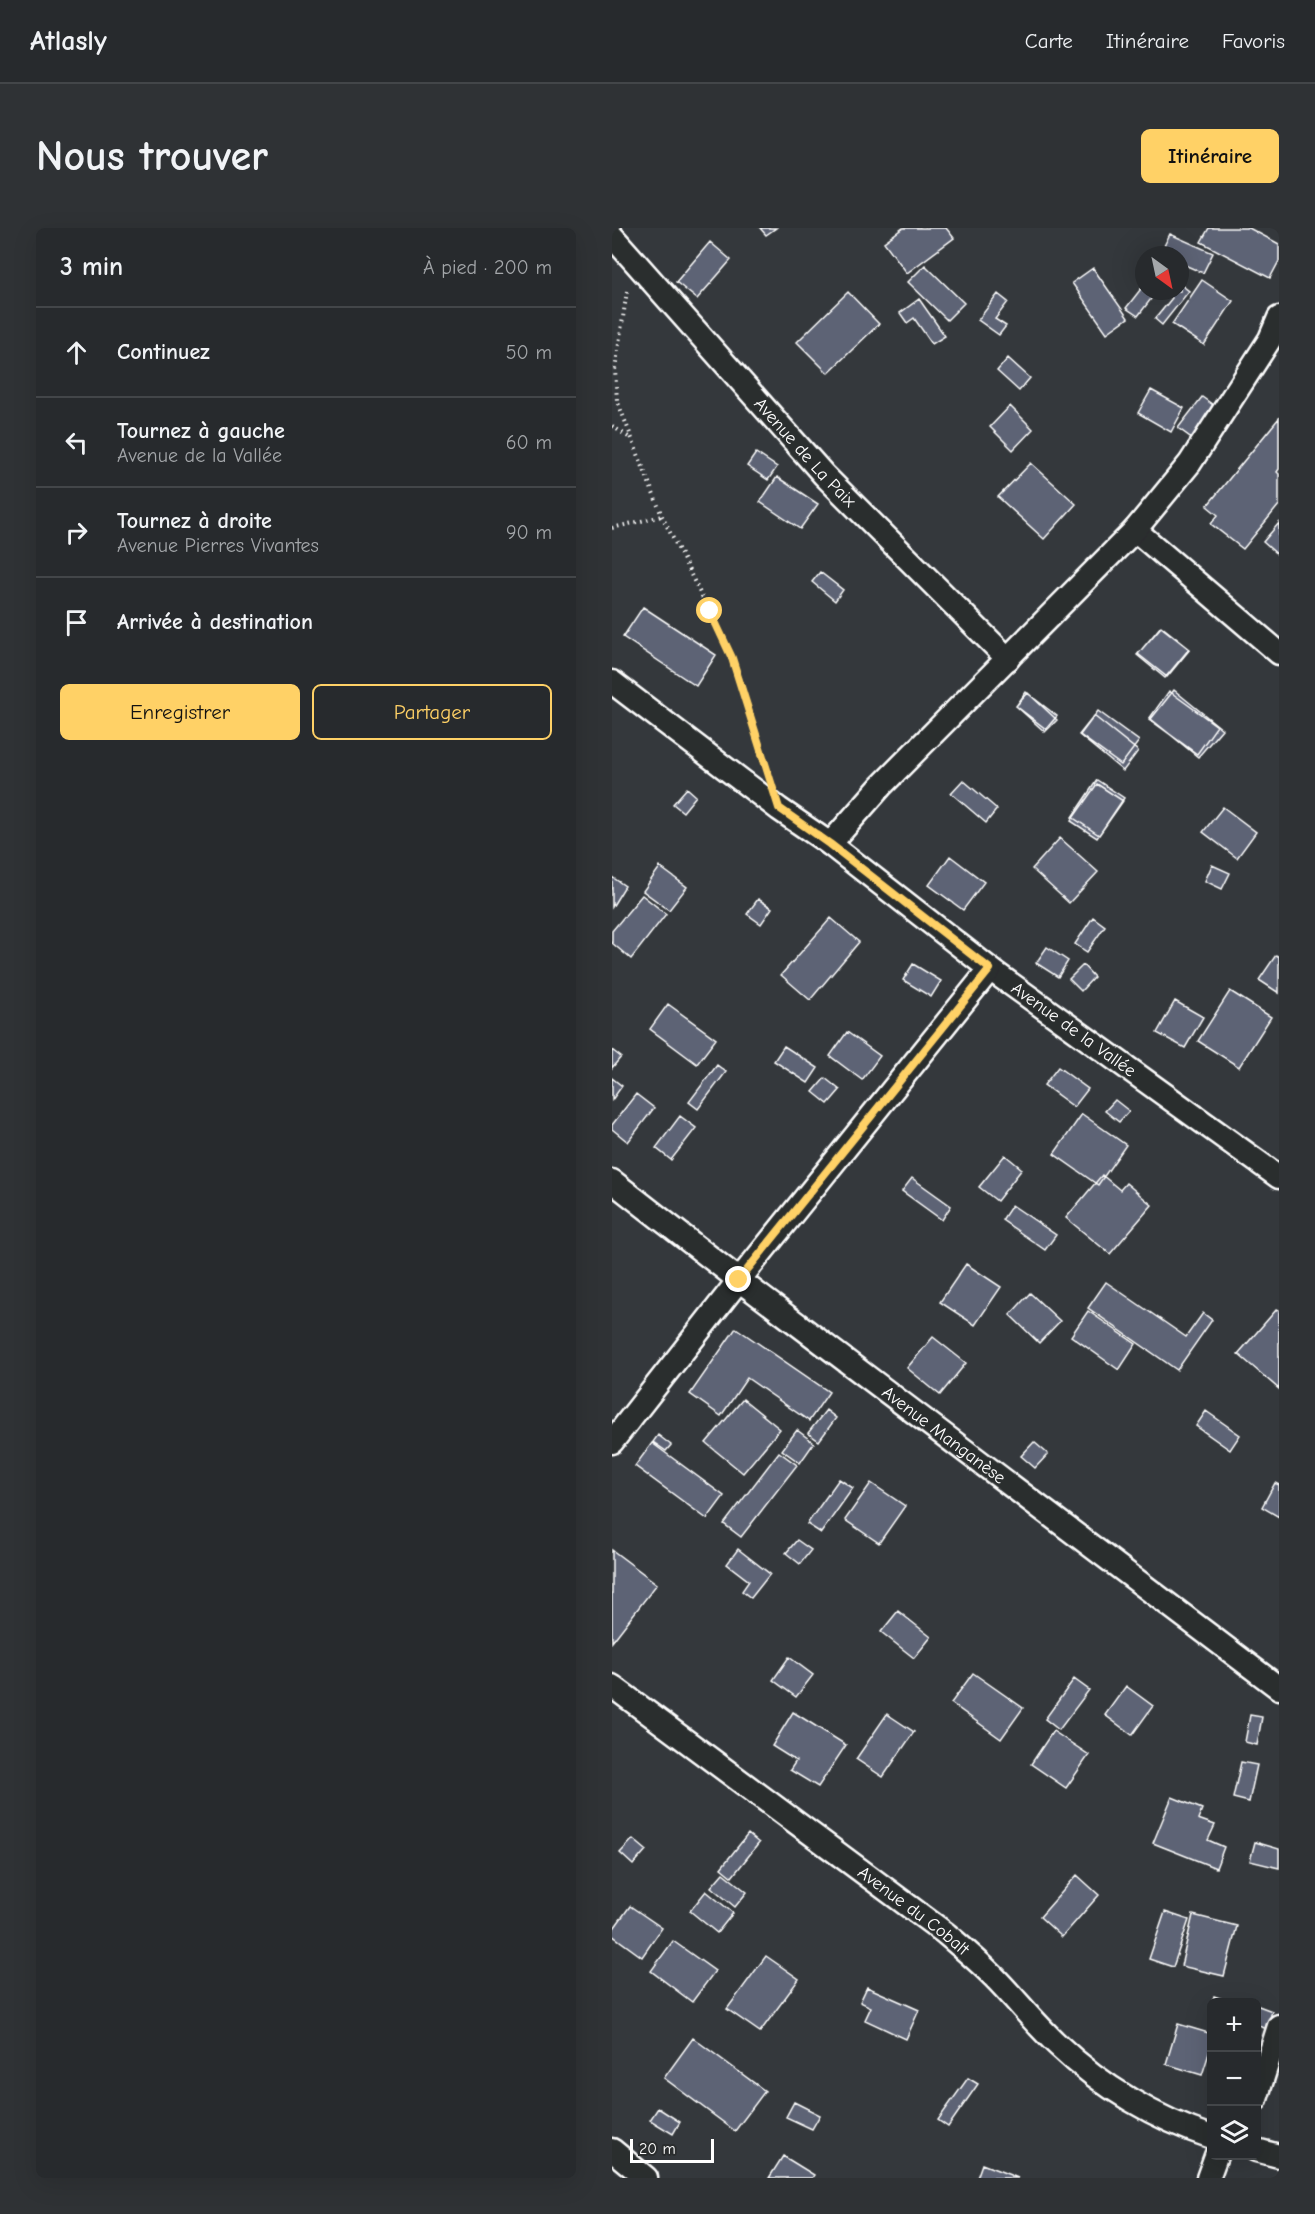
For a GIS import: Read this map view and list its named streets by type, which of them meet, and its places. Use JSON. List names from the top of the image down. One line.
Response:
{"streets":{"street":["Avenue de La Paix","Avenue de la Vallée","Avenue Manganèse","Avenue du Cobalt"]},"scale_bar":"20 m","north":"bottom right","page":{"header":"Atlasly","nav":["Carte","Itinéraire","Favoris"],"buttons":["Itinéraire",["Enregistrer","Partager"]],"title":"Nous trouver","heading":["3 min","À pied · 200 m"],"list":[["Continuez","50 m"],["Tournez à gauche","Avenue de la Vallée","60 m"],["Tournez à droite","Avenue Pierres Vivantes","90 m"],"Arrivée à destination"],"map_buttons":["+","−"],"scale":"20 m"}}
